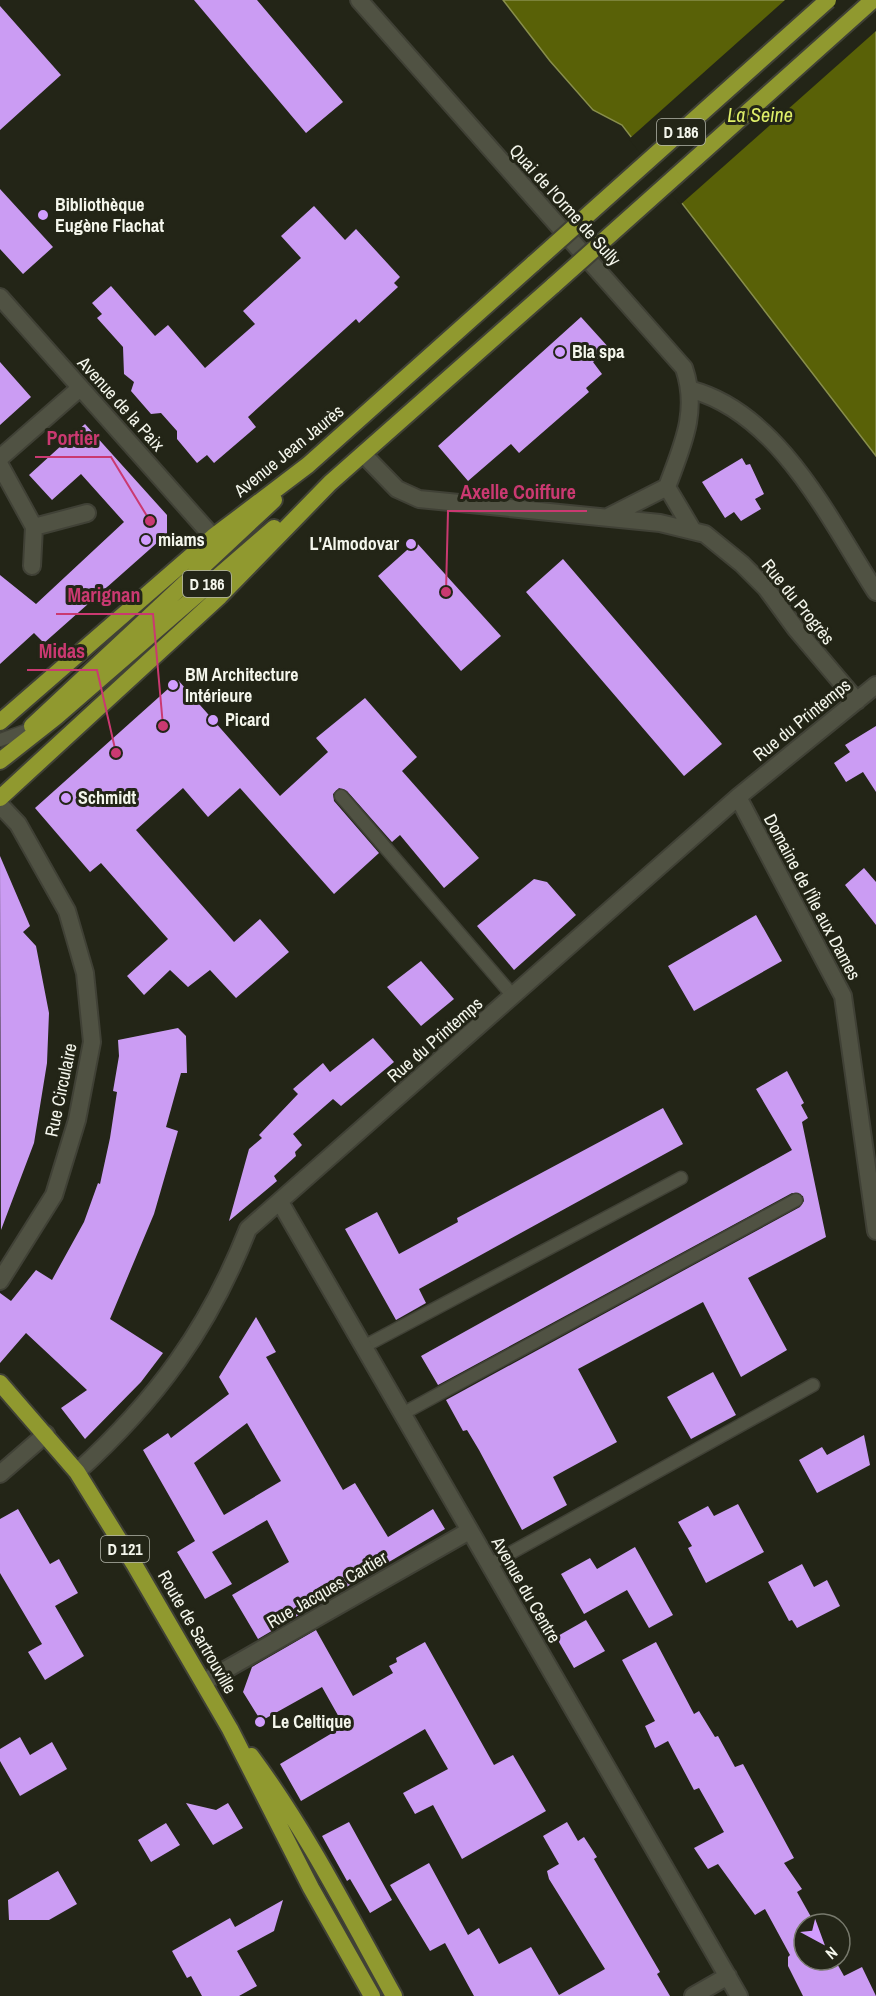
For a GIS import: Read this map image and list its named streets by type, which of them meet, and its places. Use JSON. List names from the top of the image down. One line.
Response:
{"streets":{"main road":["D 186","Avenue Jean Jaurès","D 121","Route de Sartrouville"],"street":["Quai de l'Orme de Sully","Avenue de la Paix","Rue du Progrès","Rue du Printemps","Domaine de l'Île aux Dames","Rue Circulaire","Rue Jacques Cartier","Avenue du Centre"]},"crossings":[["D 186","Avenue Jean Jaurès"],["D 186","Rue du Progrès"],["Avenue de la Paix","Avenue Jean Jaurès"],["Rue du Progrès","Rue du Printemps"],["Rue du Printemps","Domaine de l'Île aux Dames"],["Rue du Printemps","Avenue du Centre"],["Rue du Printemps","Route de Sartrouville"],["Rue Jacques Cartier","Avenue du Centre"],["Rue Jacques Cartier","Route de Sartrouville"]],"water":["La Seine"],"places":["Bibliothèque Eugène Flachat","Bla spa","Portier","miams","L'Almodovar","Axelle Coiffure","BM Architecture Intérieure","Picard","Marignan","Midas","Schmidt","Le Celtique"],"north":"bottom right"}
